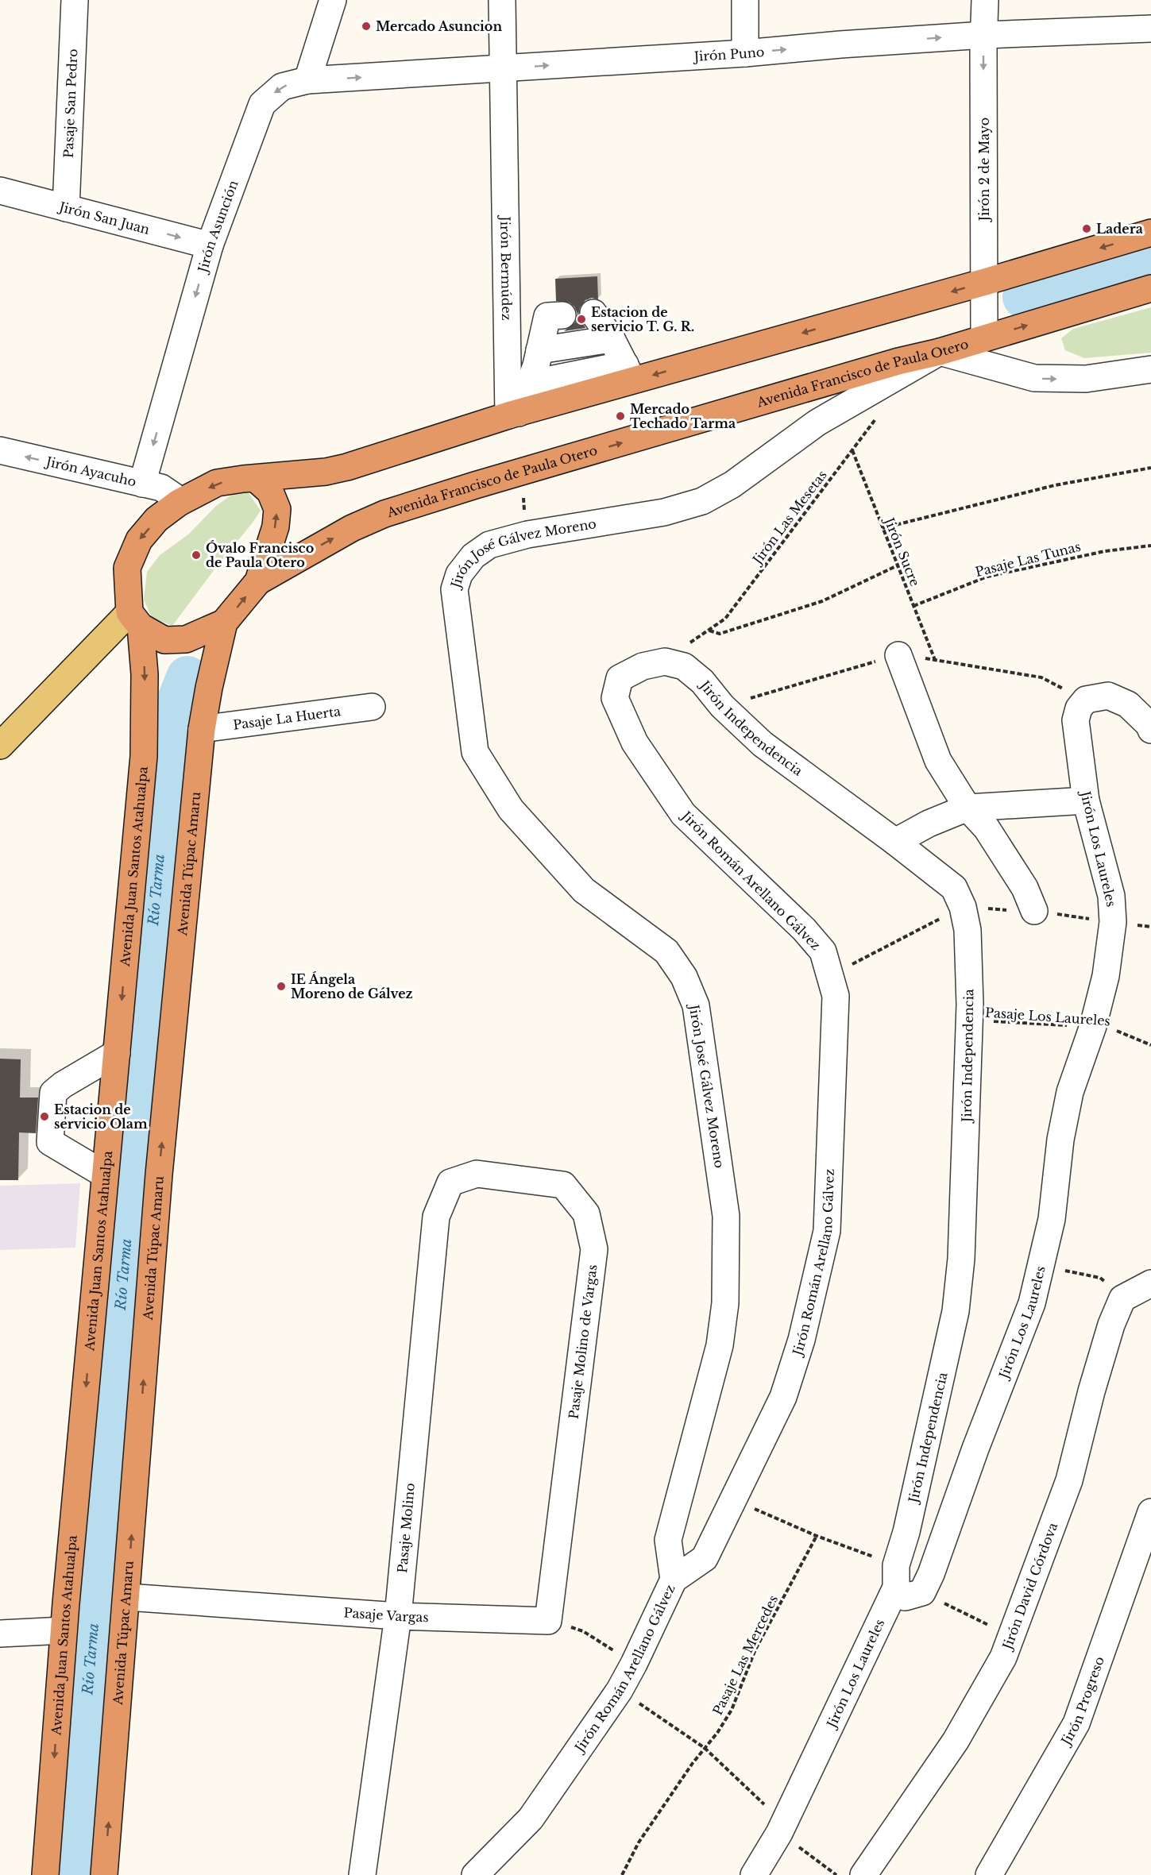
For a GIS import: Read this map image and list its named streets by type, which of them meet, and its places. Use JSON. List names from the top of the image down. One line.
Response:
{"streets":{"highway":["Avenida Francisco de Paula Otero","Avenida Túpac Amaru","Avenida Juan Santos Atahualpa"],"street":["Jirón Puno","Pasaje San Pedro","Jirón 2 de Mayo","Jirón San Juan","Jirón Asunción","Jirón Bermúdez","Jirón Ayacuho","Jirón José Gálvez Moreno","Pasaje La Huerta","Jirón Independencia","Jirón Los Laureles","Jirón Román Arellano Gálvez","Pasaje Molino de Vargas","Pasaje Molino","Jirón David Córdova","Pasaje Vargas","Jirón Progreso"],"path":["Jirón Las Mesetas","Jirón Sucre","Pasaje Las Tunas","Pasaje Los Laureles","Pasaje Las Mercedes"]},"crossings":[["Jirón Puno","Jirón 2 de Mayo"],["Jirón Puno","Jirón Asunción"],["Jirón Puno","Jirón Bermúdez"],["Pasaje San Pedro","Jirón San Juan"],["Jirón 2 de Mayo","Avenida Francisco de Paula Otero"],["Jirón San Juan","Jirón Asunción"],["Jirón Asunción","Jirón Ayacuho"],["Avenida Francisco de Paula Otero","Jirón Ayacuho"],["Avenida Francisco de Paula Otero","Jirón José Gálvez Moreno"],["Avenida Francisco de Paula Otero","Avenida Túpac Amaru"],["Avenida Francisco de Paula Otero","Avenida Juan Santos Atahualpa"],["Jirón Ayacuho","Avenida Túpac Amaru"],["Jirón Ayacuho","Avenida Juan Santos Atahualpa"],["Jirón Las Mesetas","Jirón Sucre"],["Jirón Las Mesetas","Jirón Independencia"],["Jirón Las Mesetas","Jirón Román Arellano Gálvez"],["Jirón Sucre","Pasaje Las Tunas"],["Jirón José Gálvez Moreno","Jirón Román Arellano Gálvez"],["Pasaje La Huerta","Avenida Túpac Amaru"],["Jirón Independencia","Jirón Los Laureles"],["Jirón Independencia","Jirón Román Arellano Gálvez"],["Jirón Independencia","Pasaje Los Laureles"],["Jirón Los Laureles","Pasaje Los Laureles"],["Avenida Túpac Amaru","Avenida Juan Santos Atahualpa"],["Avenida Túpac Amaru","Pasaje Vargas"],["Pasaje Molino de Vargas","Pasaje Molino"],["Pasaje Molino de Vargas","Pasaje Vargas"],["Pasaje Molino","Pasaje Vargas"]],"one_way":["Jirón Puno","Jirón 2 de Mayo","Jirón San Juan","Jirón Asunción","Jirón Ayacuho","Avenida Túpac Amaru","Avenida Juan Santos Atahualpa"],"water":["Río Tarma"],"places":["Mercado Asuncion","Ladera","Estacion de servicio T. G. R.","Mercado Techado Tarma","Óvalo Francisco de Paula Otero","IE Ángela Moreno de Gálvez","Estacion de servicio Olam"]}
